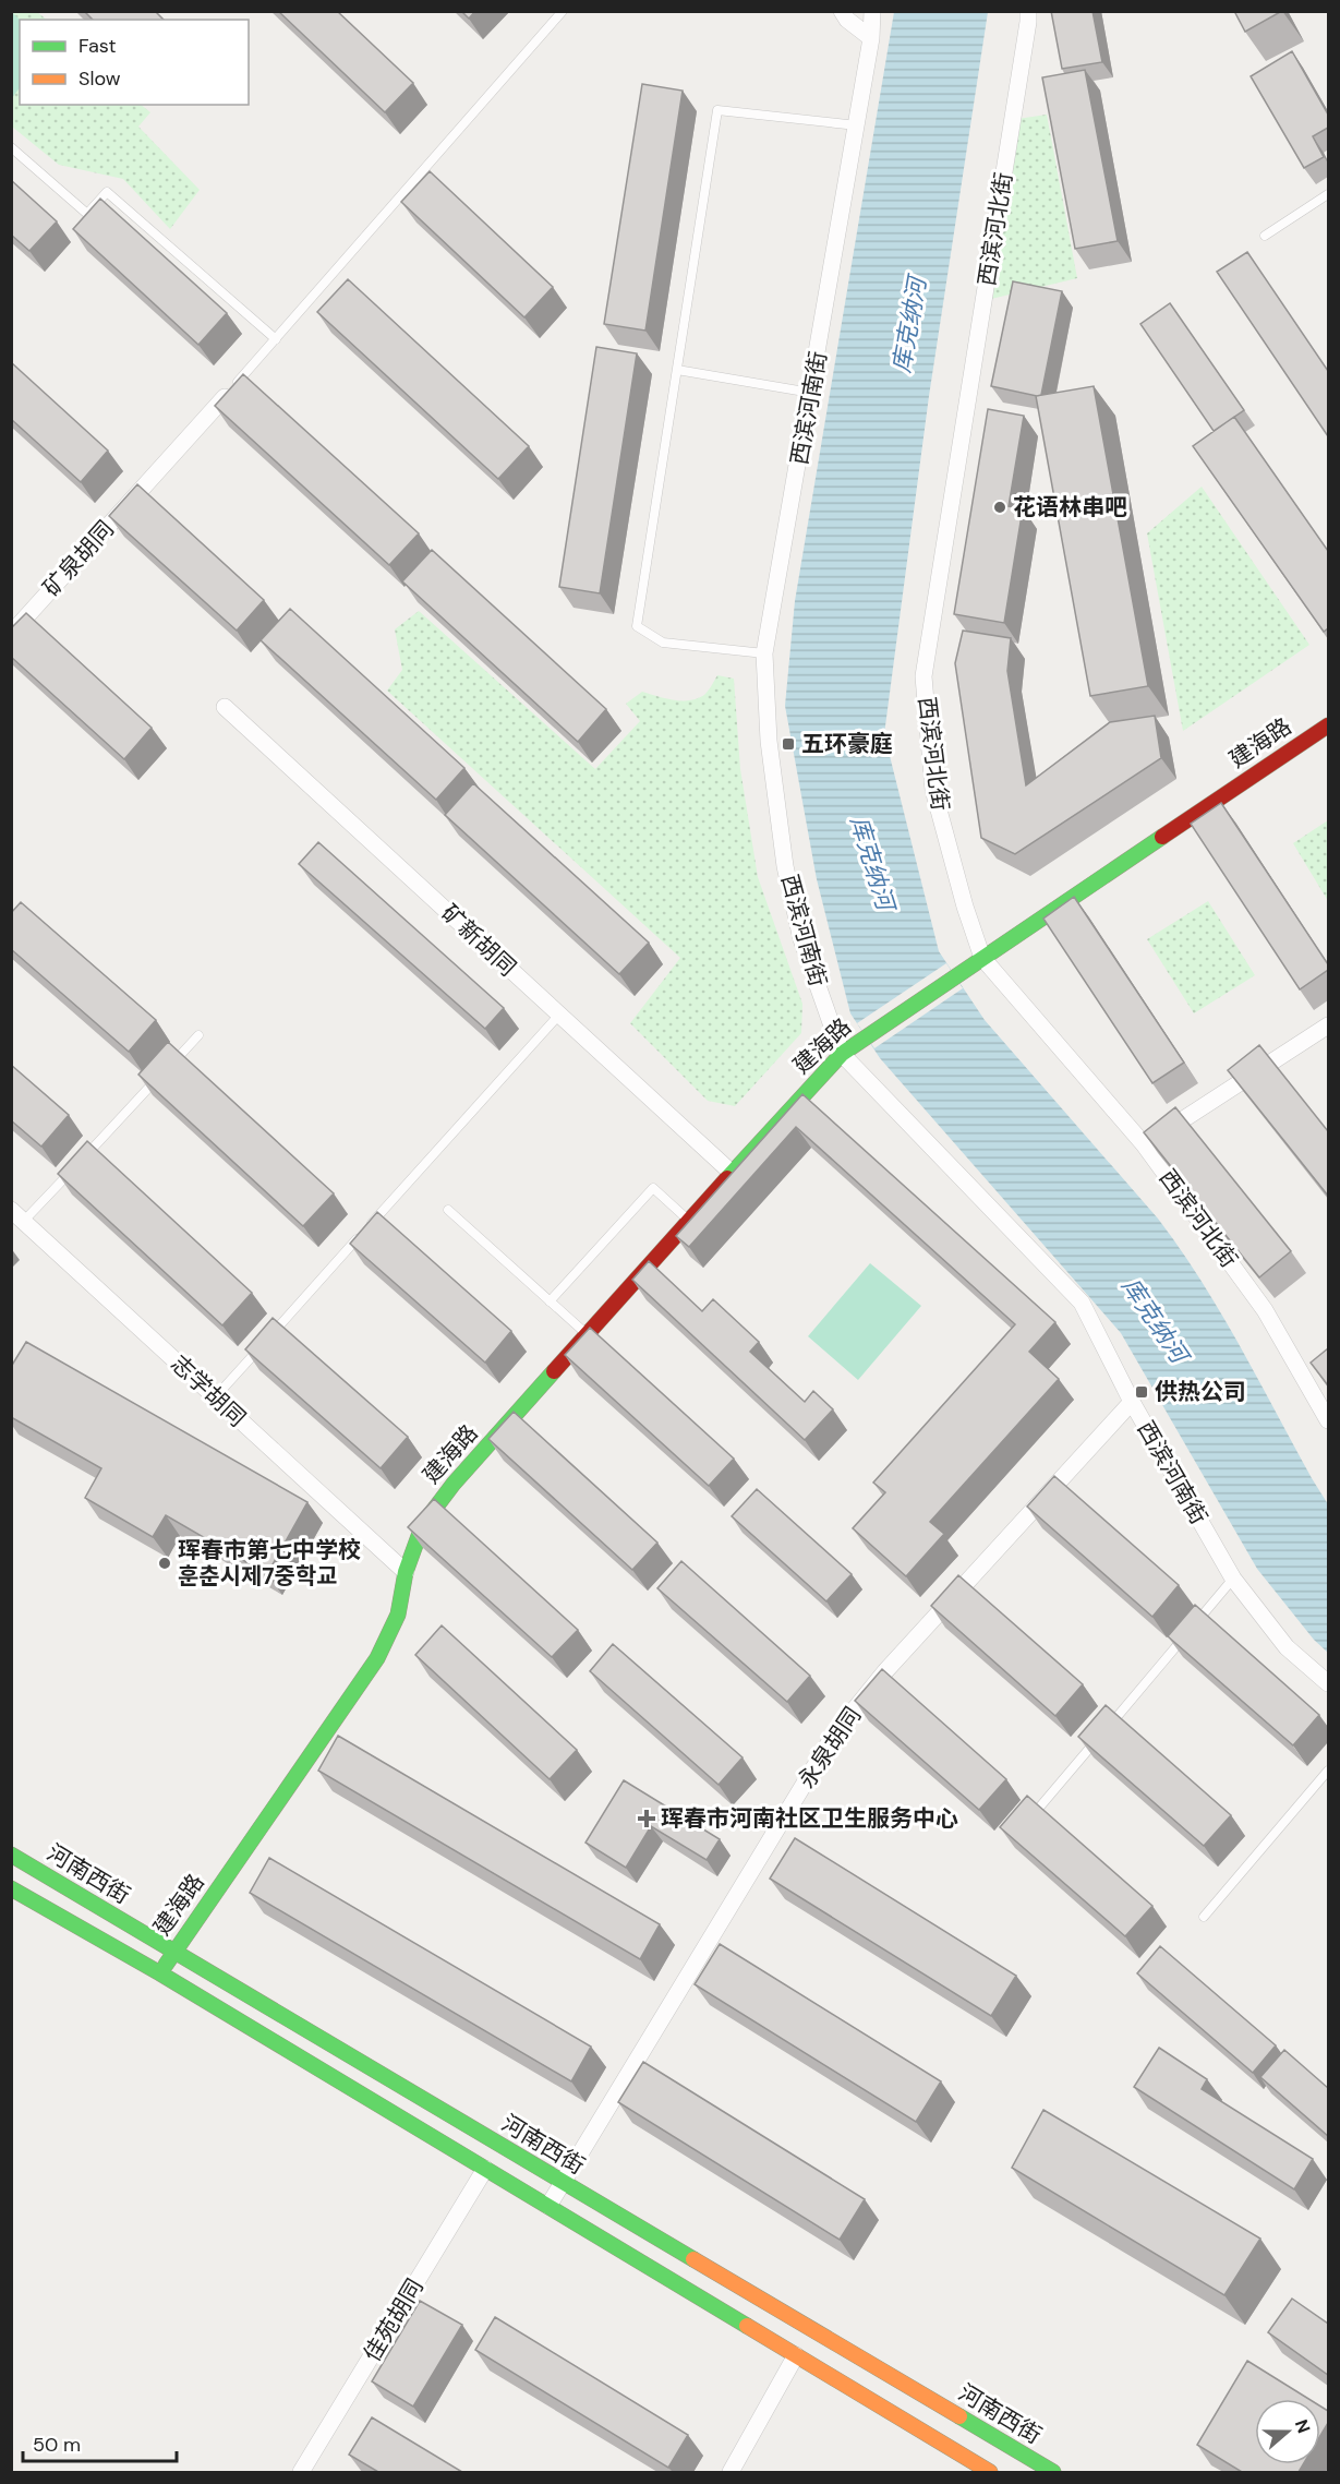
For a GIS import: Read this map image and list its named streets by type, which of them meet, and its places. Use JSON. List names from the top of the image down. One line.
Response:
{"streets":{"main road":["建海路","河南西街"],"street":["西滨河北街","西滨河南街","矿泉胡同","矿新胡同","志学胡同","永泉胡同","佳苑胡同"]},"crossings":[["西滨河北街","建海路"],["西滨河南街","建海路"],["西滨河南街","永泉胡同"],["建海路","矿新胡同"],["建海路","志学胡同"],["建海路","河南西街"],["永泉胡同","河南西街"]],"water":["库克纳河"],"places":{"other":["花语林串吧","珲春市第七中学校 훈춘시제7중학교"],"transit":["五环豪庭","供热公司"],"health":["珲春市河南社区卫生服务中心"]},"legend":["Fast","Slow"],"scale_bar":"50 m","north":"right"}
